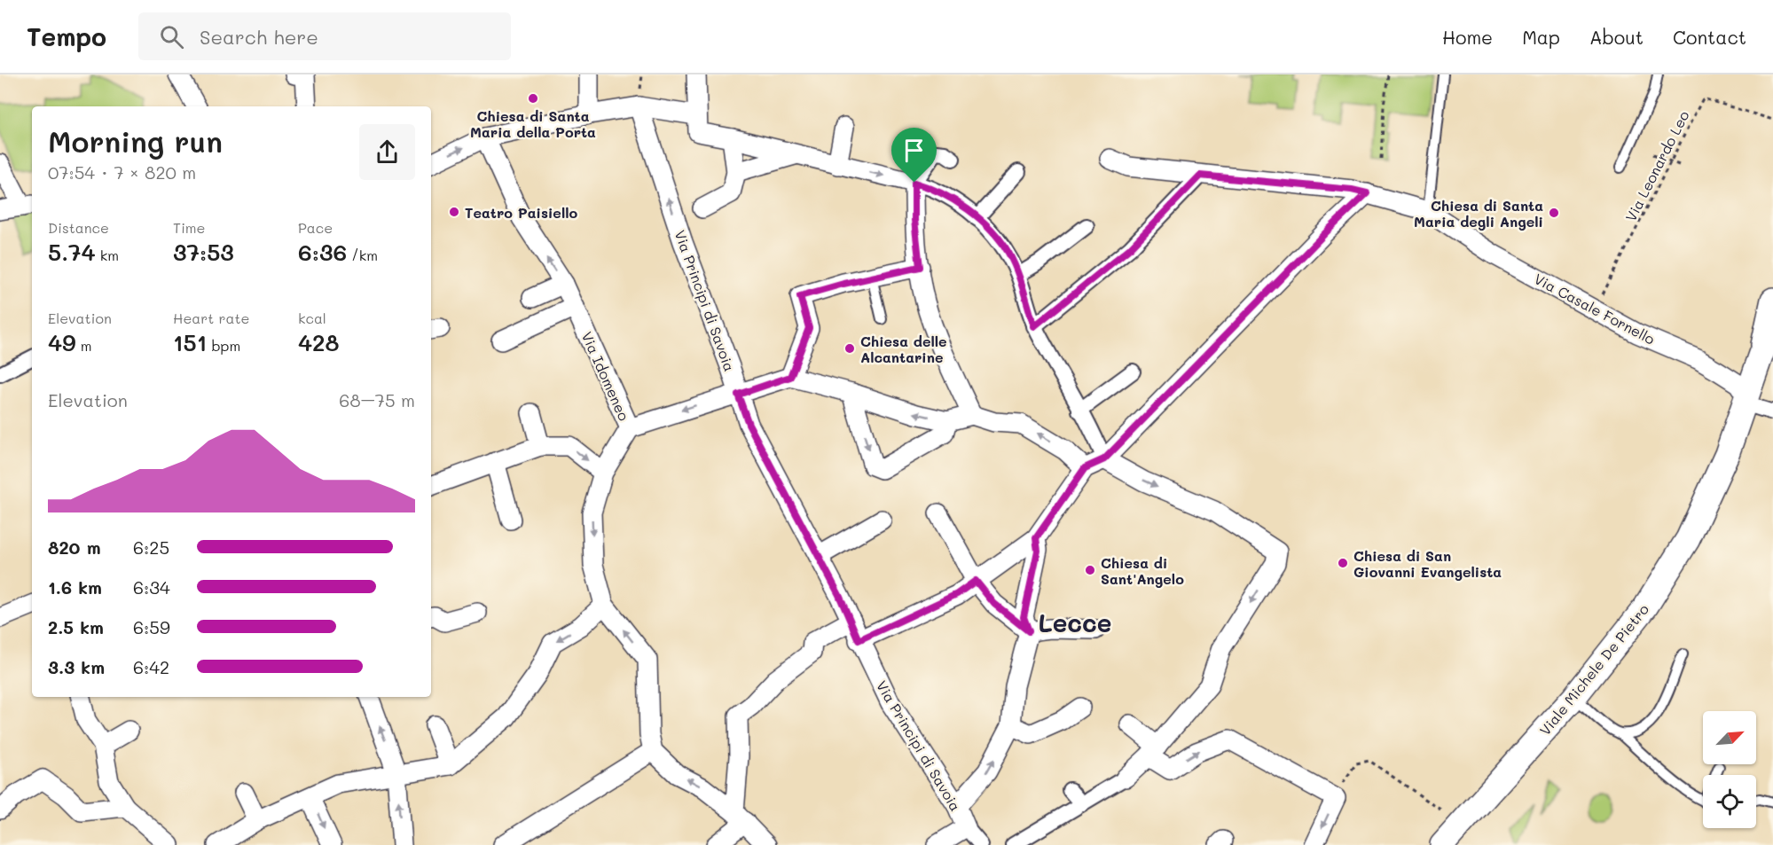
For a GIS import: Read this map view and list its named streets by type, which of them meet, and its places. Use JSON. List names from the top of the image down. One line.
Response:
{"streets":{"street":["Via Principi di Savoia","Via Casale Fornello","Via Idomeneo","Viale Michele De Pietro"],"path":["Via Leonardo Leo"]},"crossings":[["Via Leonardo Leo","Via Casale Fornello"],["Via Casale Fornello","Viale Michele De Pietro"]],"one_way":["Via Principi di Savoia"],"districts":["Lecce"],"places":["Chiesa di Santa Maria della Porta","Teatro Paisiello","Chiesa di Santa Maria degli Angeli","Chiesa delle Alcantarine","Chiesa di San Giovanni Evangelista","Chiesa di Sant'Angelo"],"north":"top right","page":{"header":"Tempo","search":"Search here","nav":["Home","Map","About","Contact"],"heading":["Morning run","07:54 · 7 × 820 m"],"stats":[["Distance","5.74 km"],["Time","37:53"],["Pace","6:36 /km"],["Elevation","49 m"],["Heart rate","151 bpm"],["kcal","428"]],"chart":["Elevation","68–75 m"],"list":[{"name":"820 m","note":"6:25"},{"name":"1.6 km","note":"6:34"},{"name":"2.5 km","note":"6:59"},{"name":"3.3 km","note":"6:42"}]}}
